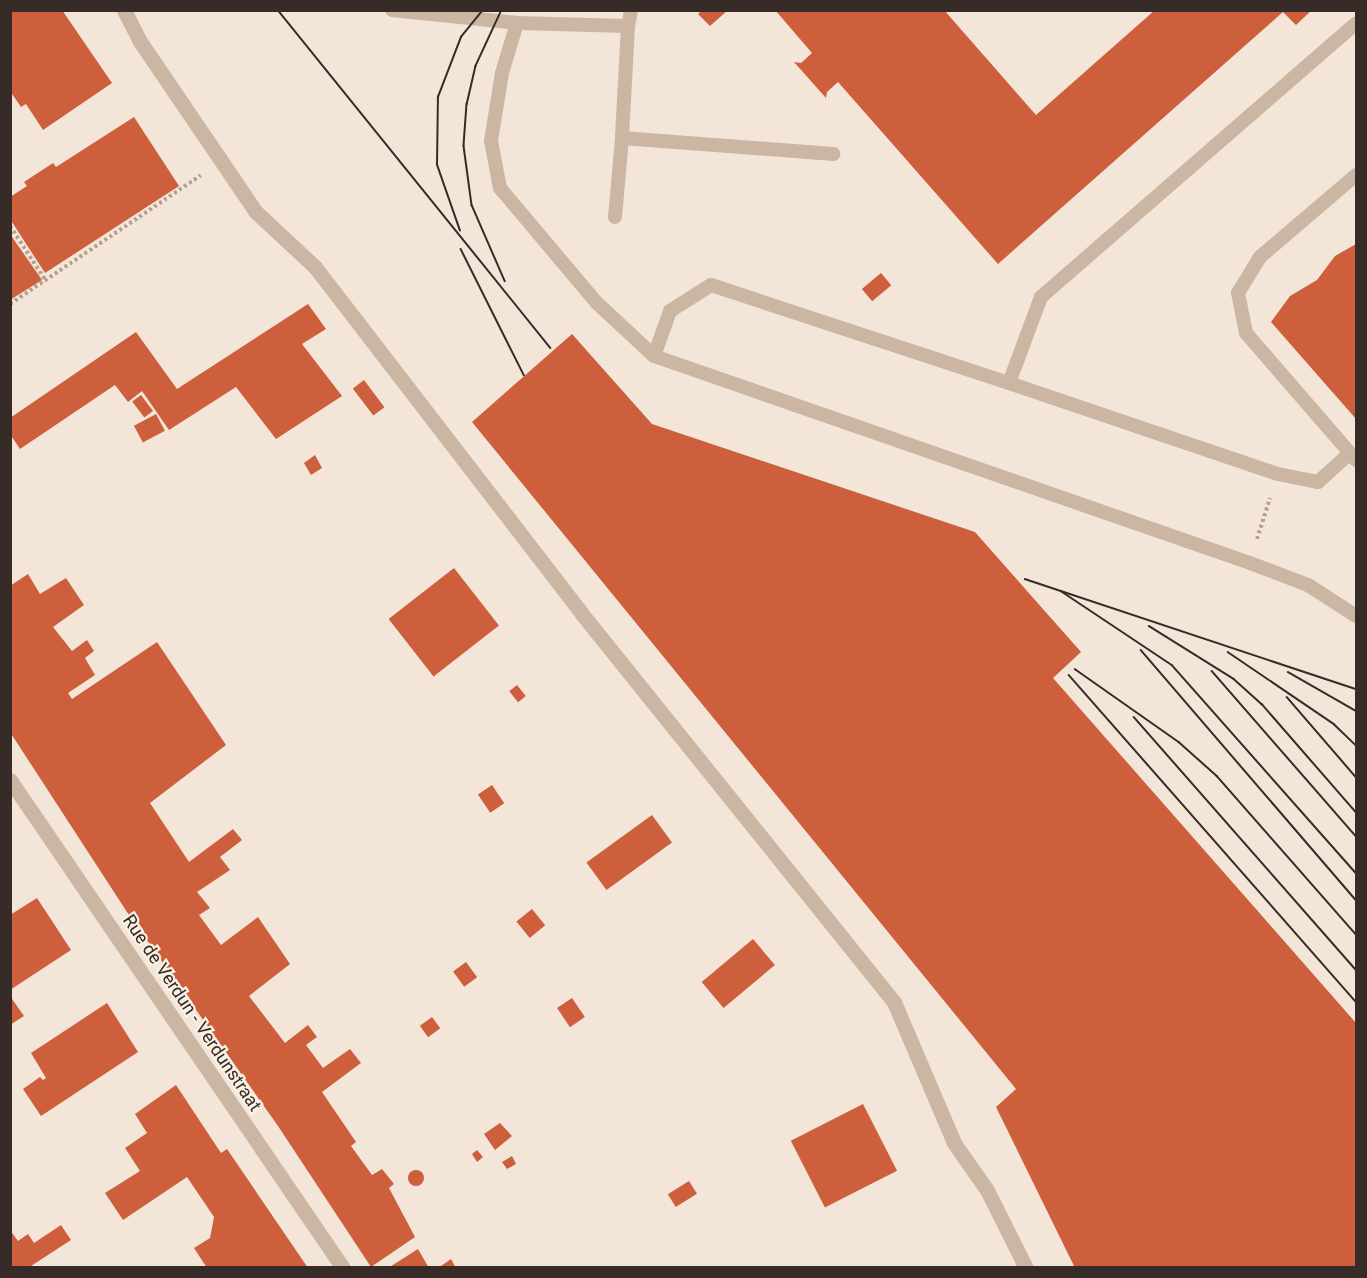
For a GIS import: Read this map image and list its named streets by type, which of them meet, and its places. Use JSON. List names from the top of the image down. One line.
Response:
{"streets":{"street":["Rue de Verdun - Verdunstraat"]}}
